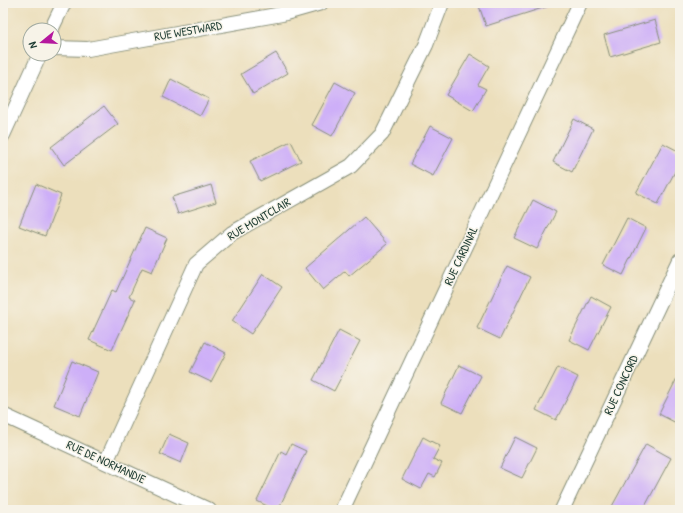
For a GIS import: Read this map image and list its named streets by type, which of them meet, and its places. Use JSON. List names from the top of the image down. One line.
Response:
{"streets":{"street":["RUE WESTWARD","RUE MONTCLAIR","RUE CARDINAL","RUE CONCORD","RUE DE NORMANDIE"]},"crossings":[["RUE MONTCLAIR","RUE DE NORMANDIE"]],"north":"left"}
